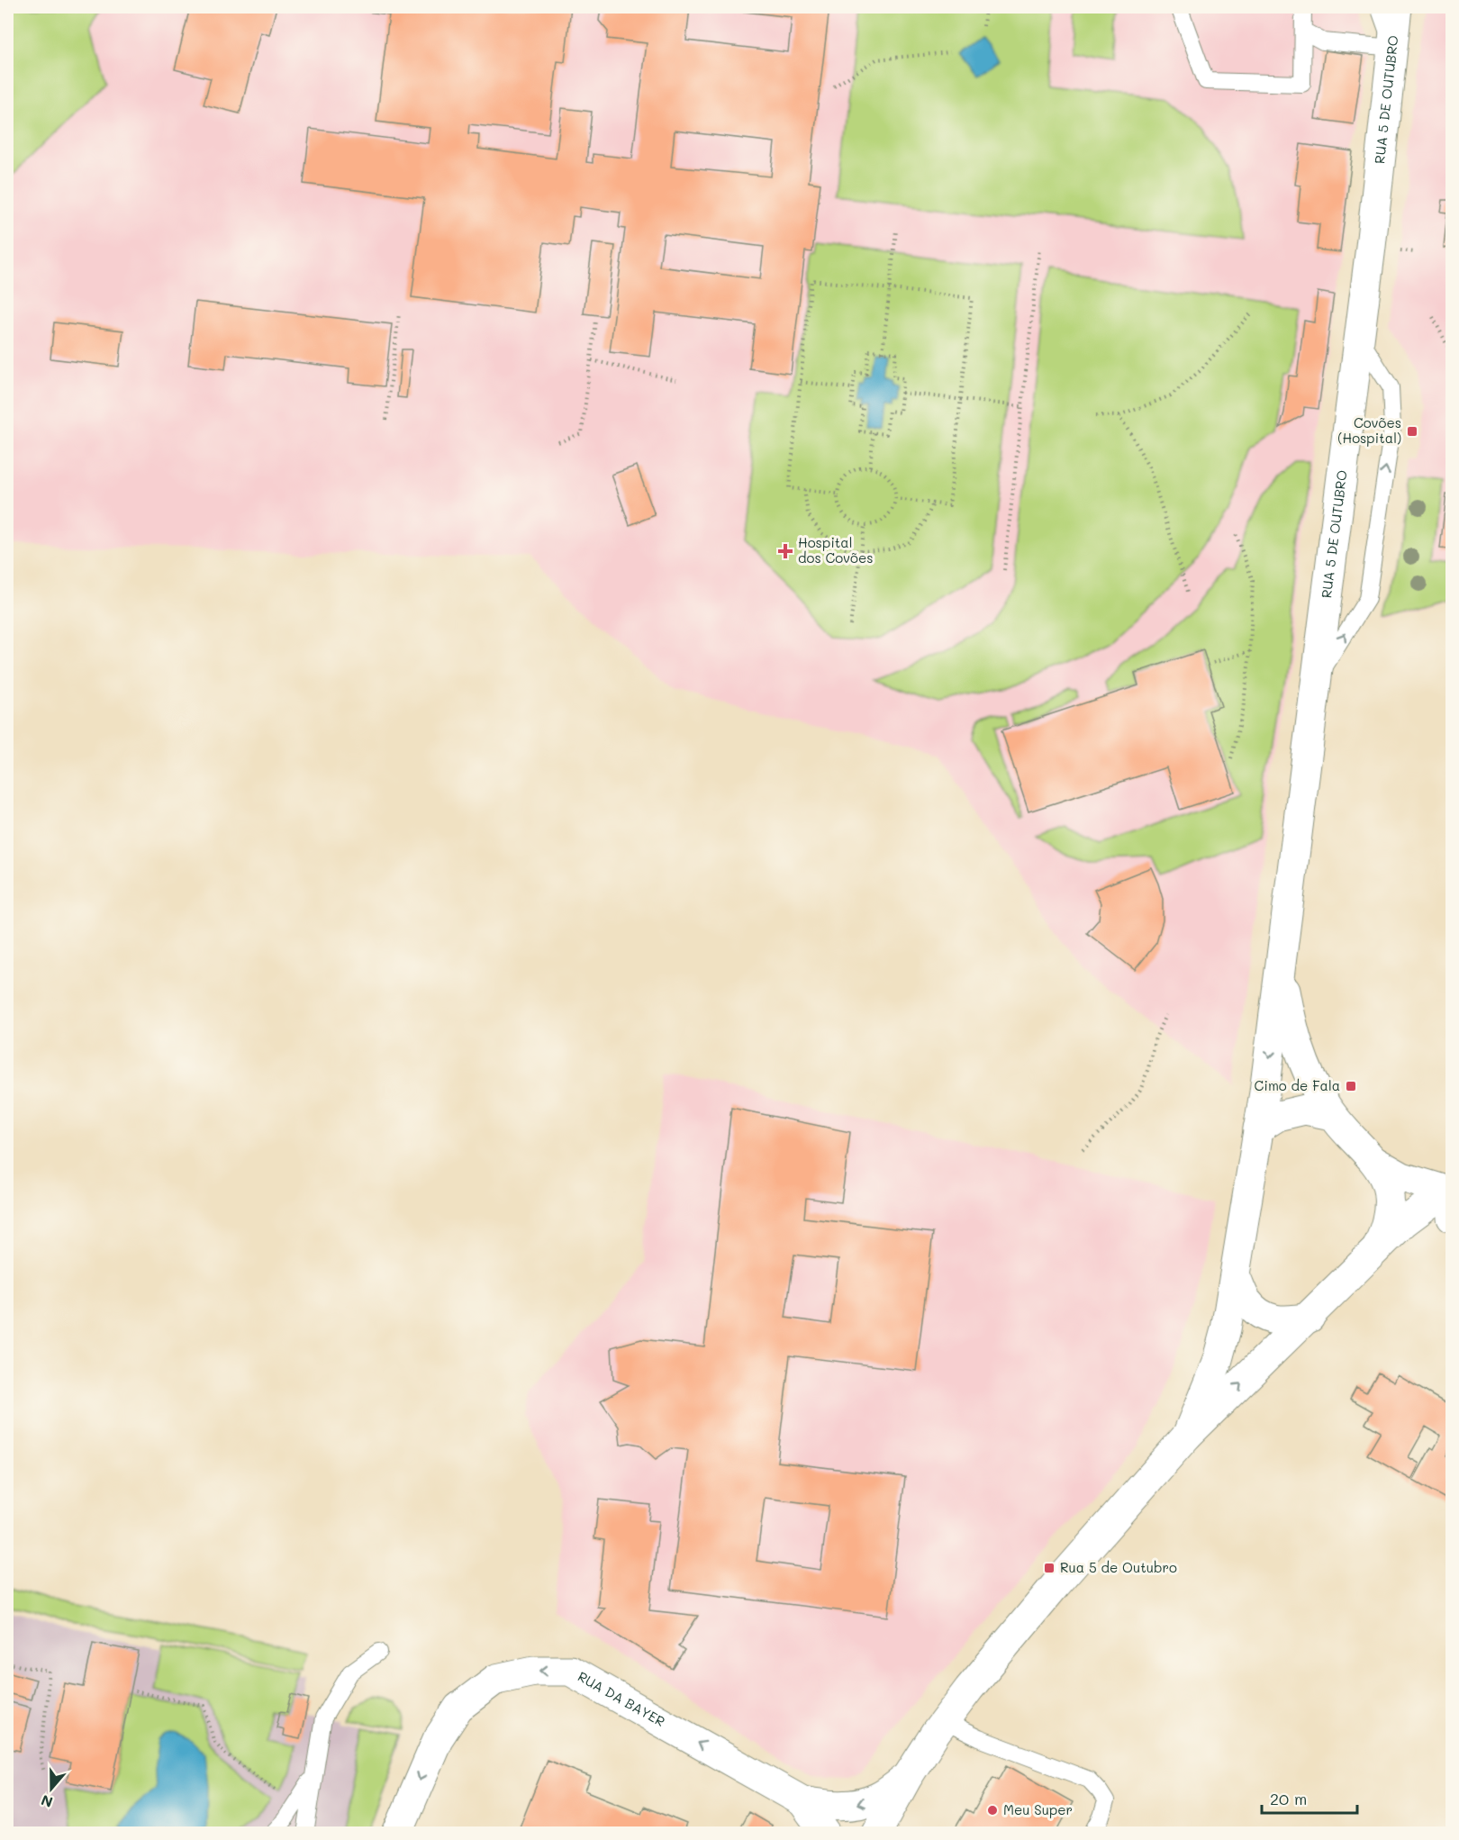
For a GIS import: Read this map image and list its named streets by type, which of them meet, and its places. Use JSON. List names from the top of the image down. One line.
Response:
{"streets":{"street":["RUA 5 DE OUTUBRO","RUA DA BAYER"]},"places":{"transit":["Covões (Hospital)","Cimo de Fala","Rua 5 de Outubro"],"health":["Hospital dos Covões"],"other":["Meu Super"]},"scale_bar":"20 m","north":"bottom"}
